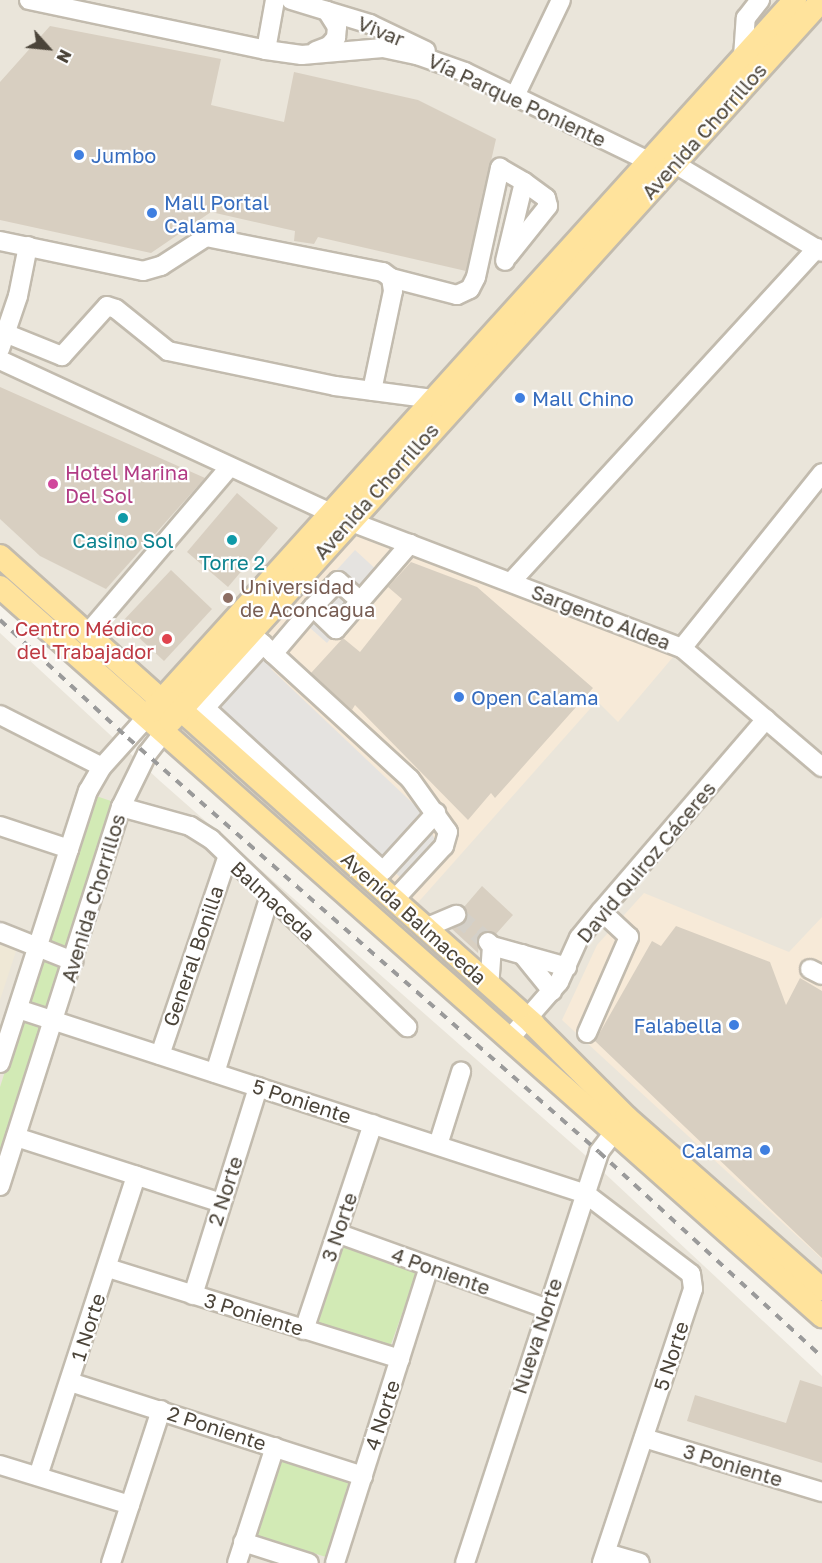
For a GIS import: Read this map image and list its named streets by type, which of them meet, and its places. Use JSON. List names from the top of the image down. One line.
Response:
{"streets":{"main road":["Avenida Chorrillos","Avenida Balmaceda"],"street":["Vivar","Vía Parque Poniente","Sargento Aldea","David Quiroz Cáceres","Balmaceda","General Bonilla","5 Poniente","2 Norte","3 Norte","4 Poniente","3 Poniente","1 Norte","Nueva Norte","5 Norte","4 Norte","2 Poniente"]},"crossings":[["Vivar","Vía Parque Poniente"],["Vía Parque Poniente","Avenida Chorrillos"],["Avenida Chorrillos","Sargento Aldea"],["Avenida Chorrillos","Balmaceda"],["Avenida Chorrillos","Avenida Balmaceda"],["Avenida Chorrillos","5 Poniente"],["Sargento Aldea","David Quiroz Cáceres"],["David Quiroz Cáceres","Avenida Balmaceda"],["Balmaceda","General Bonilla"],["Avenida Balmaceda","Nueva Norte"],["General Bonilla","5 Poniente"],["5 Poniente","2 Norte"],["5 Poniente","3 Norte"],["5 Poniente","Nueva Norte"],["5 Poniente","5 Norte"],["2 Norte","3 Poniente"],["3 Norte","4 Poniente"],["3 Norte","3 Poniente"],["4 Poniente","Nueva Norte"],["4 Poniente","4 Norte"],["3 Poniente","1 Norte"],["3 Poniente","5 Norte"],["3 Poniente","4 Norte"],["1 Norte","2 Poniente"],["Nueva Norte","5 Norte"],["4 Norte","2 Poniente"]],"places":["Jumbo","Mall Portal Calama","Mall Chino","Hotel Marina Del Sol","Casino Sol","Torre 2","Universidad de Aconcagua","Centro Médico del Trabajador","Open Calama","Falabella","Calama"],"north":"bottom right"}
